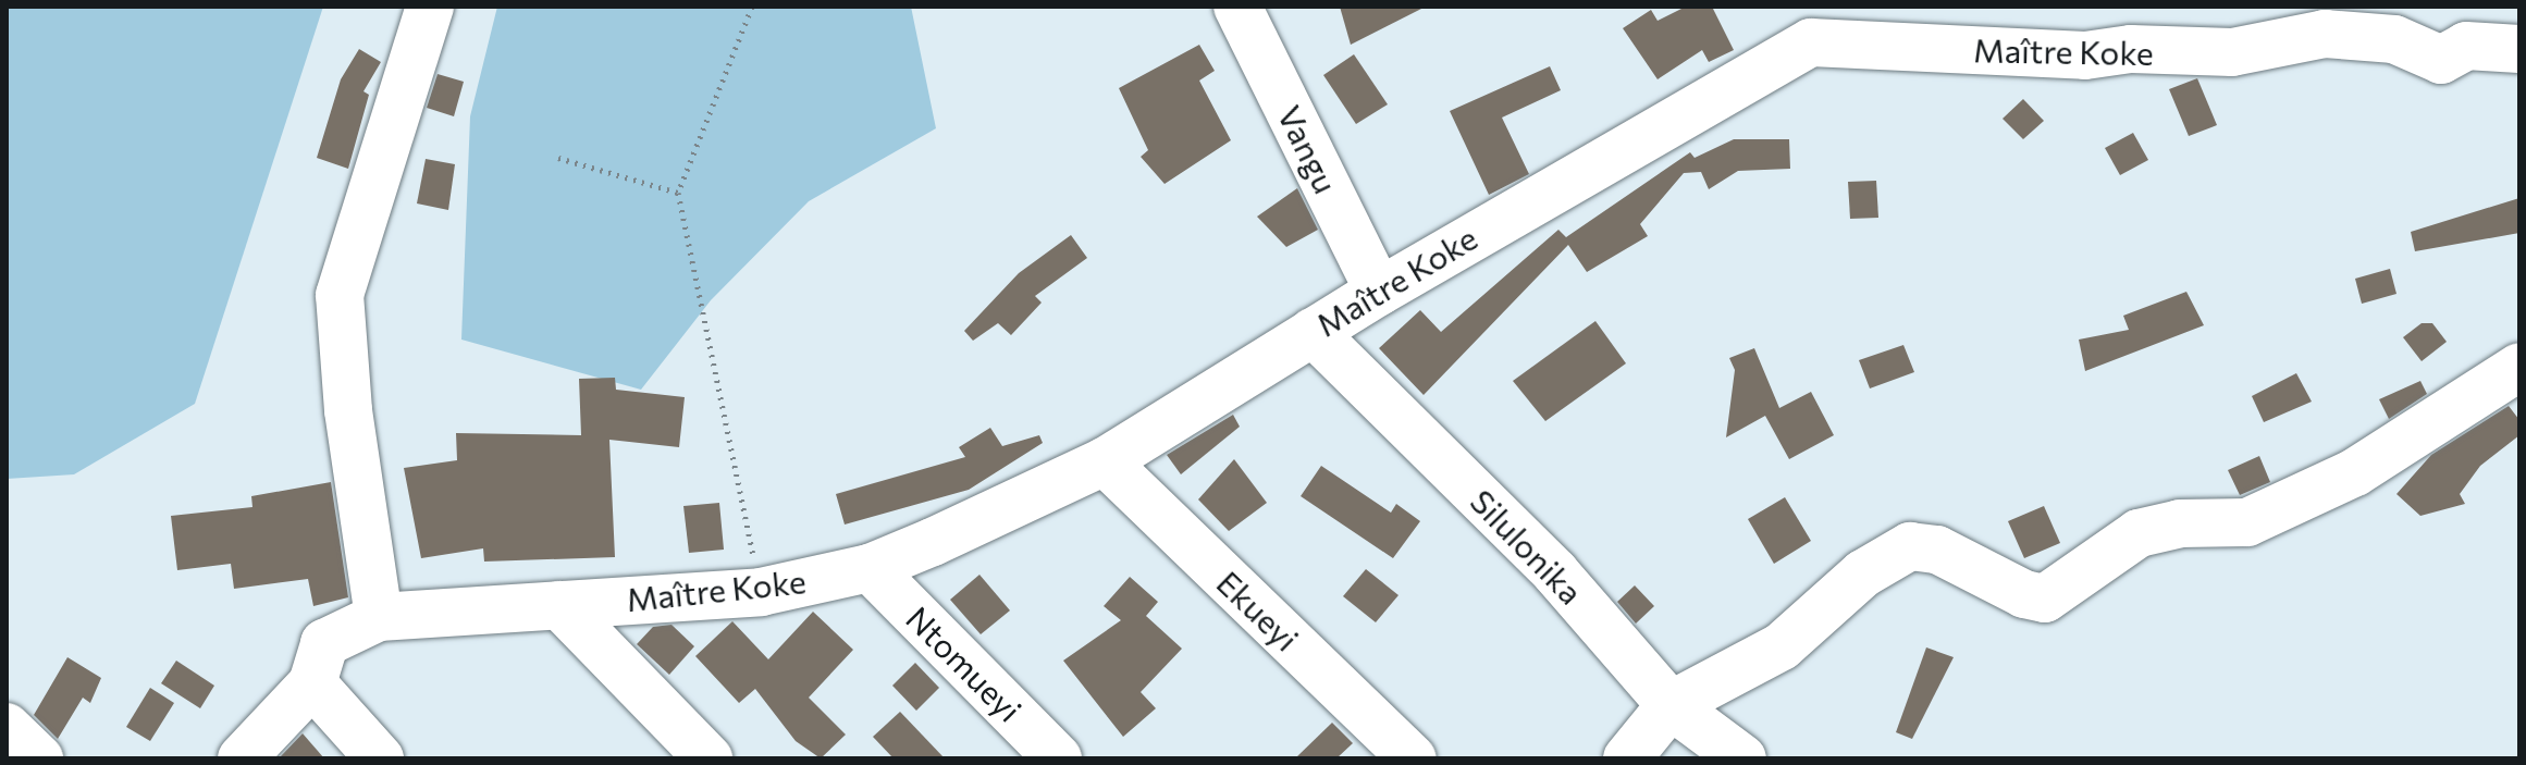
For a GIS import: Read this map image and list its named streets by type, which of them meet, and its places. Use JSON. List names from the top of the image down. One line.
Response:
{"streets":{"street":["Maître Koke","Vangu","Silulonika","Ekueyi","Ntomueyi"]},"crossings":[["Maître Koke","Vangu"],["Maître Koke","Silulonika"],["Maître Koke","Ekueyi"],["Maître Koke","Ntomueyi"]]}
